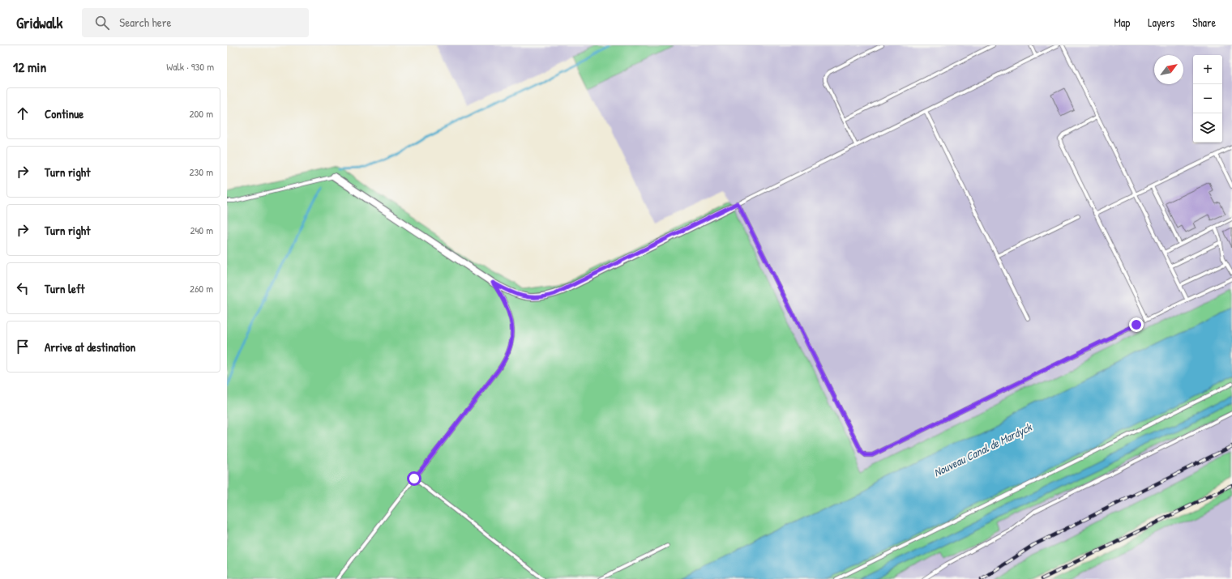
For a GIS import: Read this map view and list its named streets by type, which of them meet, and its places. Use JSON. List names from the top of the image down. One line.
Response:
{"water":["Nouveau Canal de Mardyck"],"north":"top right","page":{"header":"Gridwalk","search":"Search here","nav":["Map","Layers","Share"],"heading":["12 min","Walk · 930 m"],"map_buttons":["+","−"],"list":[["Continue","200 m"],["Turn right","230 m"],["Turn right","240 m"],["Turn left","260 m"],"Arrive at destination"]}}
